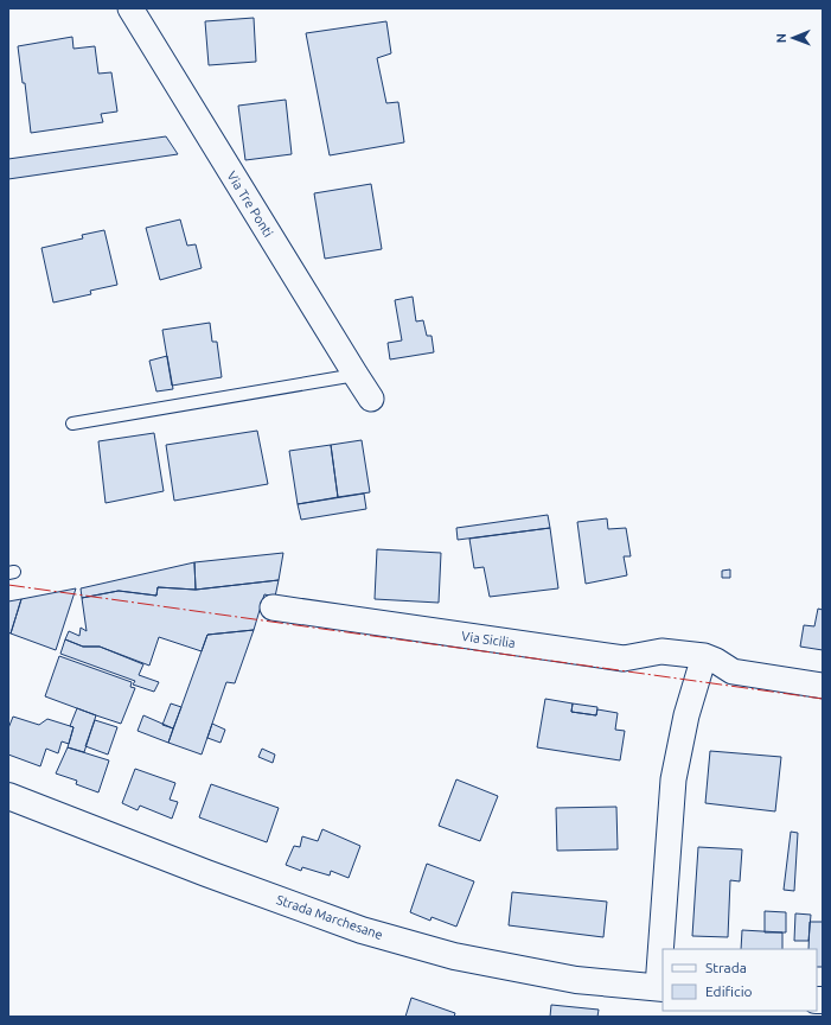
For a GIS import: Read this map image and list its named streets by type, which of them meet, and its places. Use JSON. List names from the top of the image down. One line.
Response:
{"streets":{"main road":["Strada Marchesane"],"street":["Via Tre Ponti","Via Sicilia"]},"legend":["Strada","Edificio"],"north":"left"}
